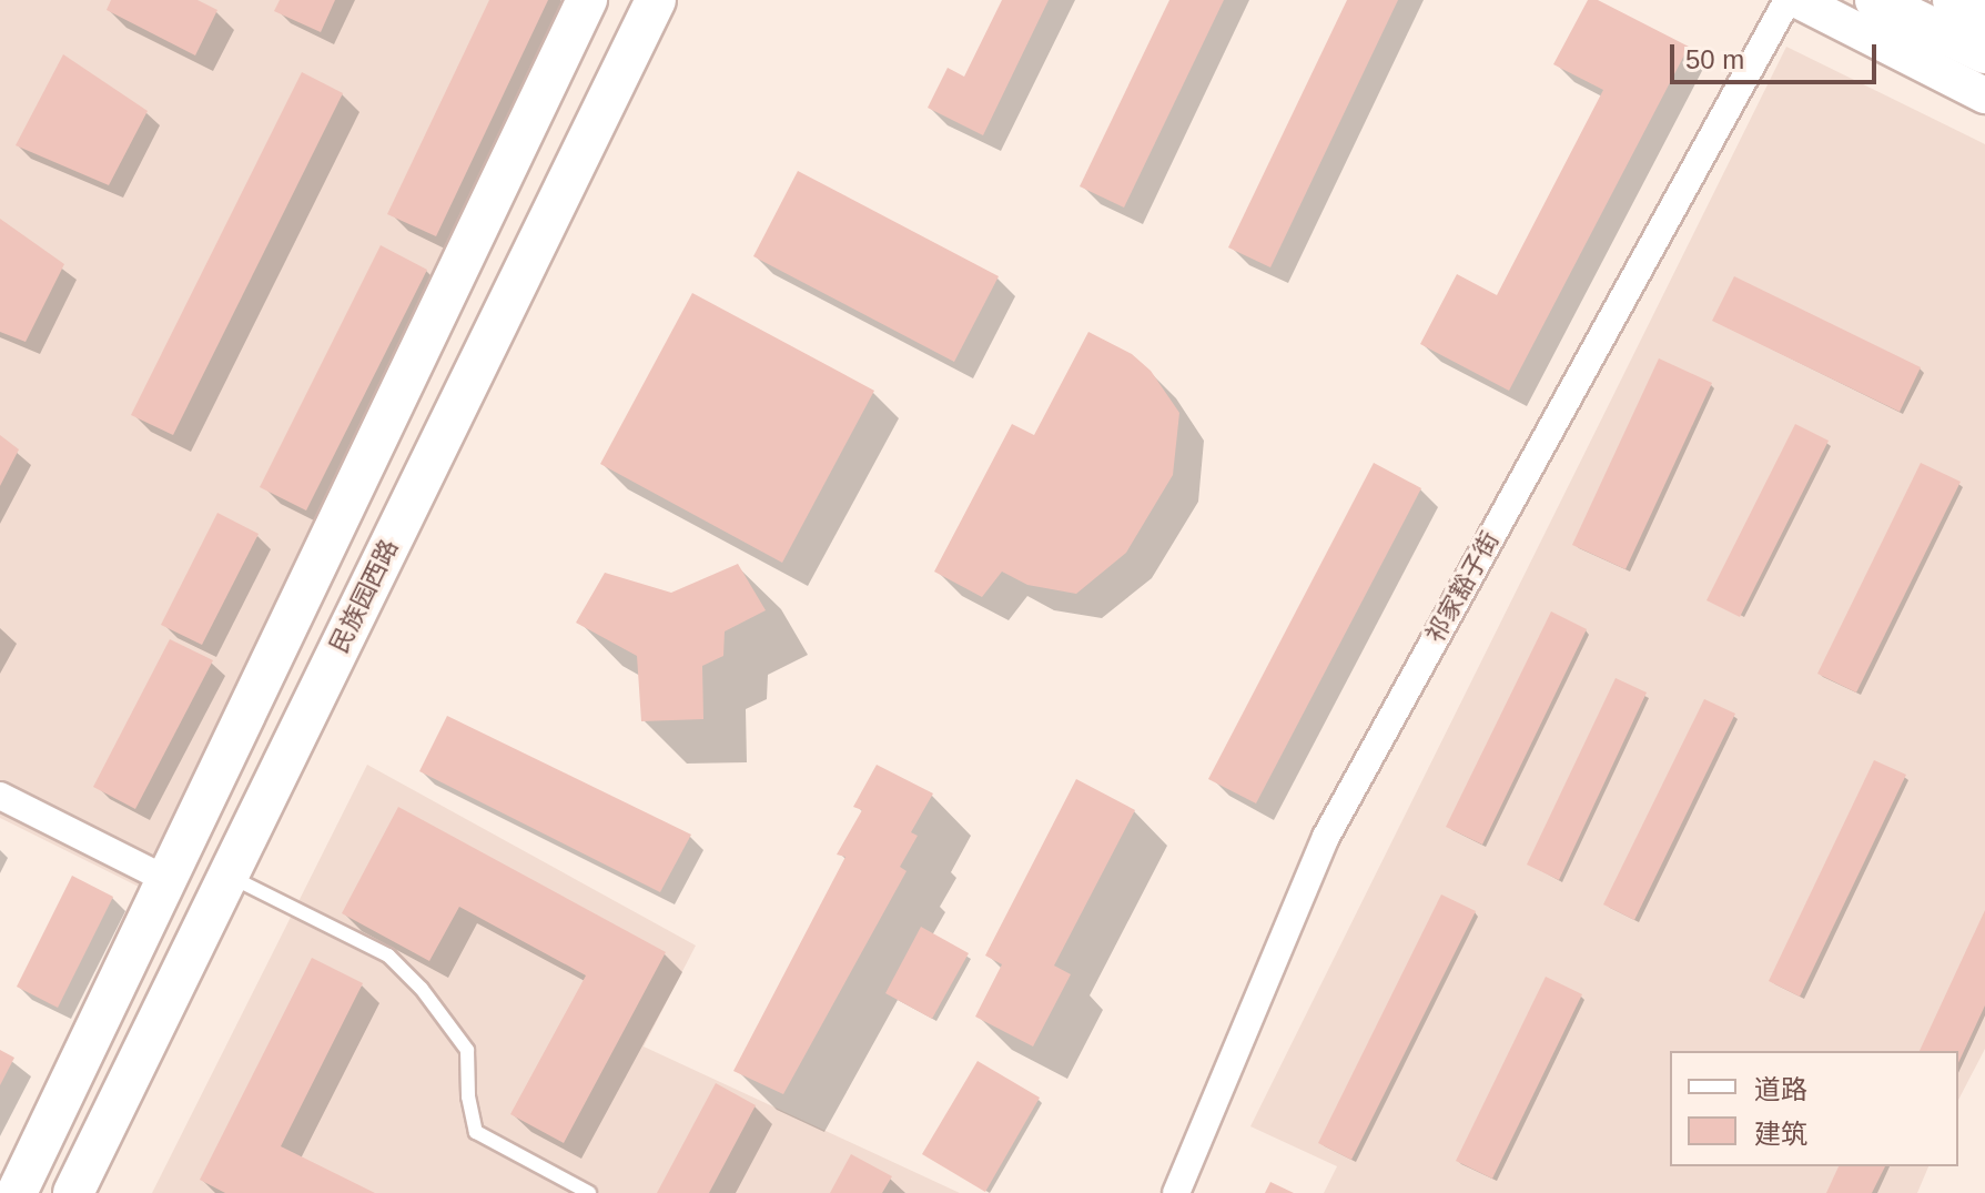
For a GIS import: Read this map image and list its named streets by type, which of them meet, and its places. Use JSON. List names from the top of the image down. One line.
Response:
{"streets":{"main road":["民族园西路"],"street":["祁家豁子街"]},"legend":["道路","建筑"],"scale_bar":"50 m"}
